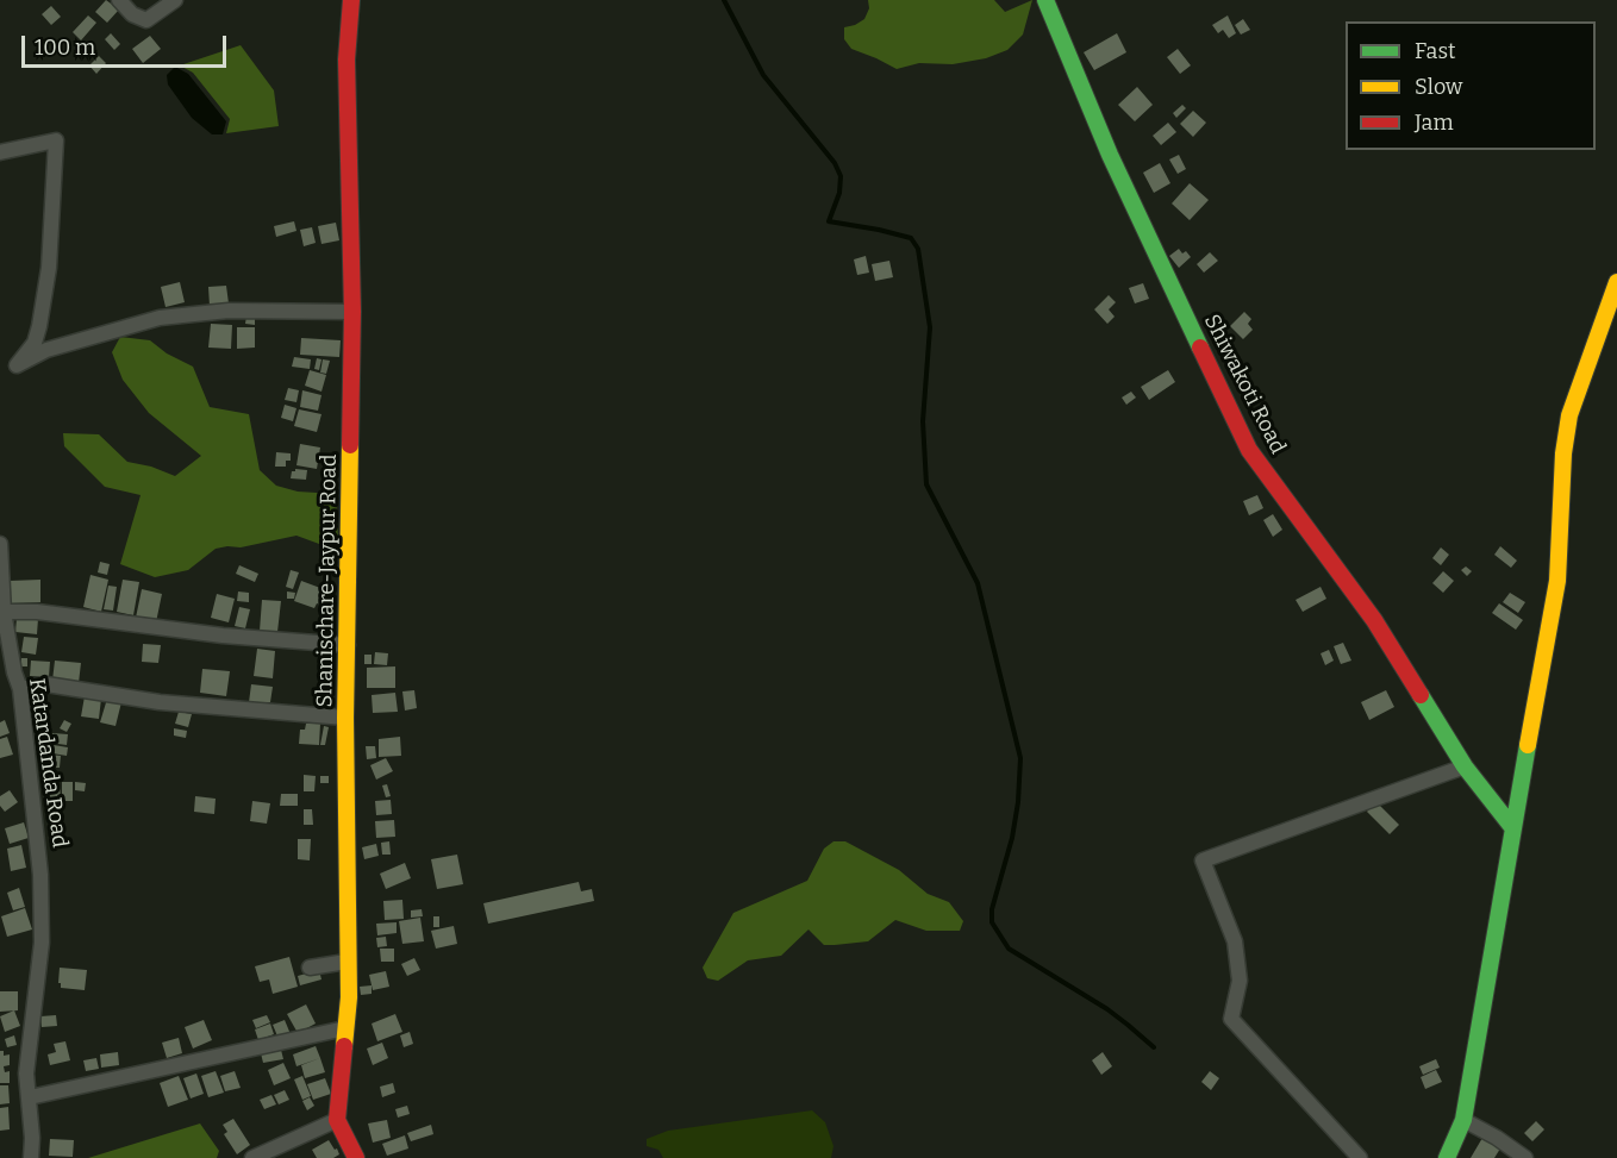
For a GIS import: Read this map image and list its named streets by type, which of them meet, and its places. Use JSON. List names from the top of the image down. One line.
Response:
{"streets":{"street":["Shiwakoti Road","Shanischare-Jaypur Road","Katardanda Road"]},"legend":["Fast","Slow","Jam"],"scale_bar":"100 m"}
